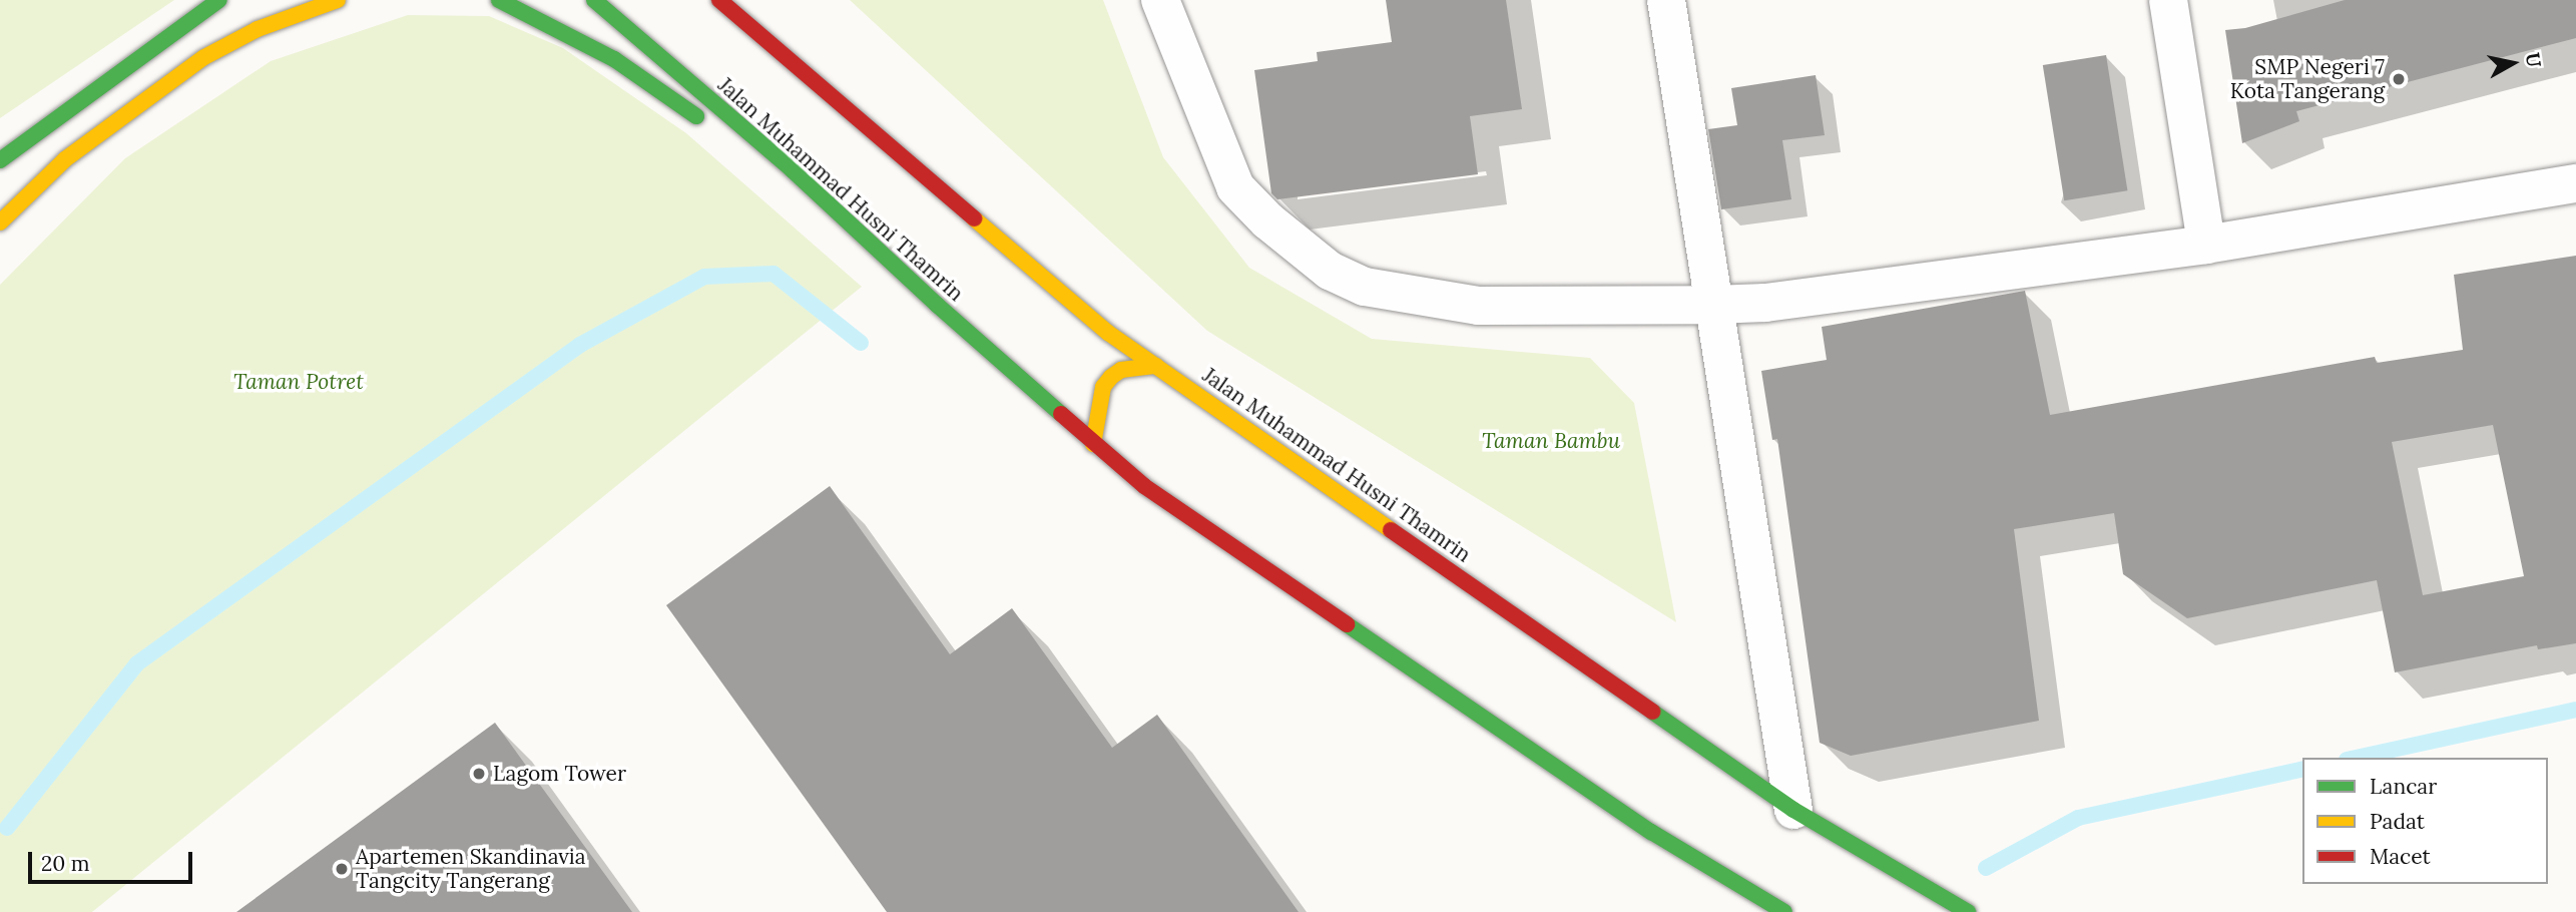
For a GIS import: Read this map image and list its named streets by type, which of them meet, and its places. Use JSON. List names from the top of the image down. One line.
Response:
{"streets":{"main road":["Jalan Muhammad Husni Thamrin"]},"parks":["Taman Potret","Taman Bambu"],"places":["SMP Negeri 7 Kota Tangerang","Lagom Tower","Apartemen Skandinavia Tangcity Tangerang"],"legend":["Lancar","Padat","Macet"],"scale_bar":"20 m","north":"right"}
